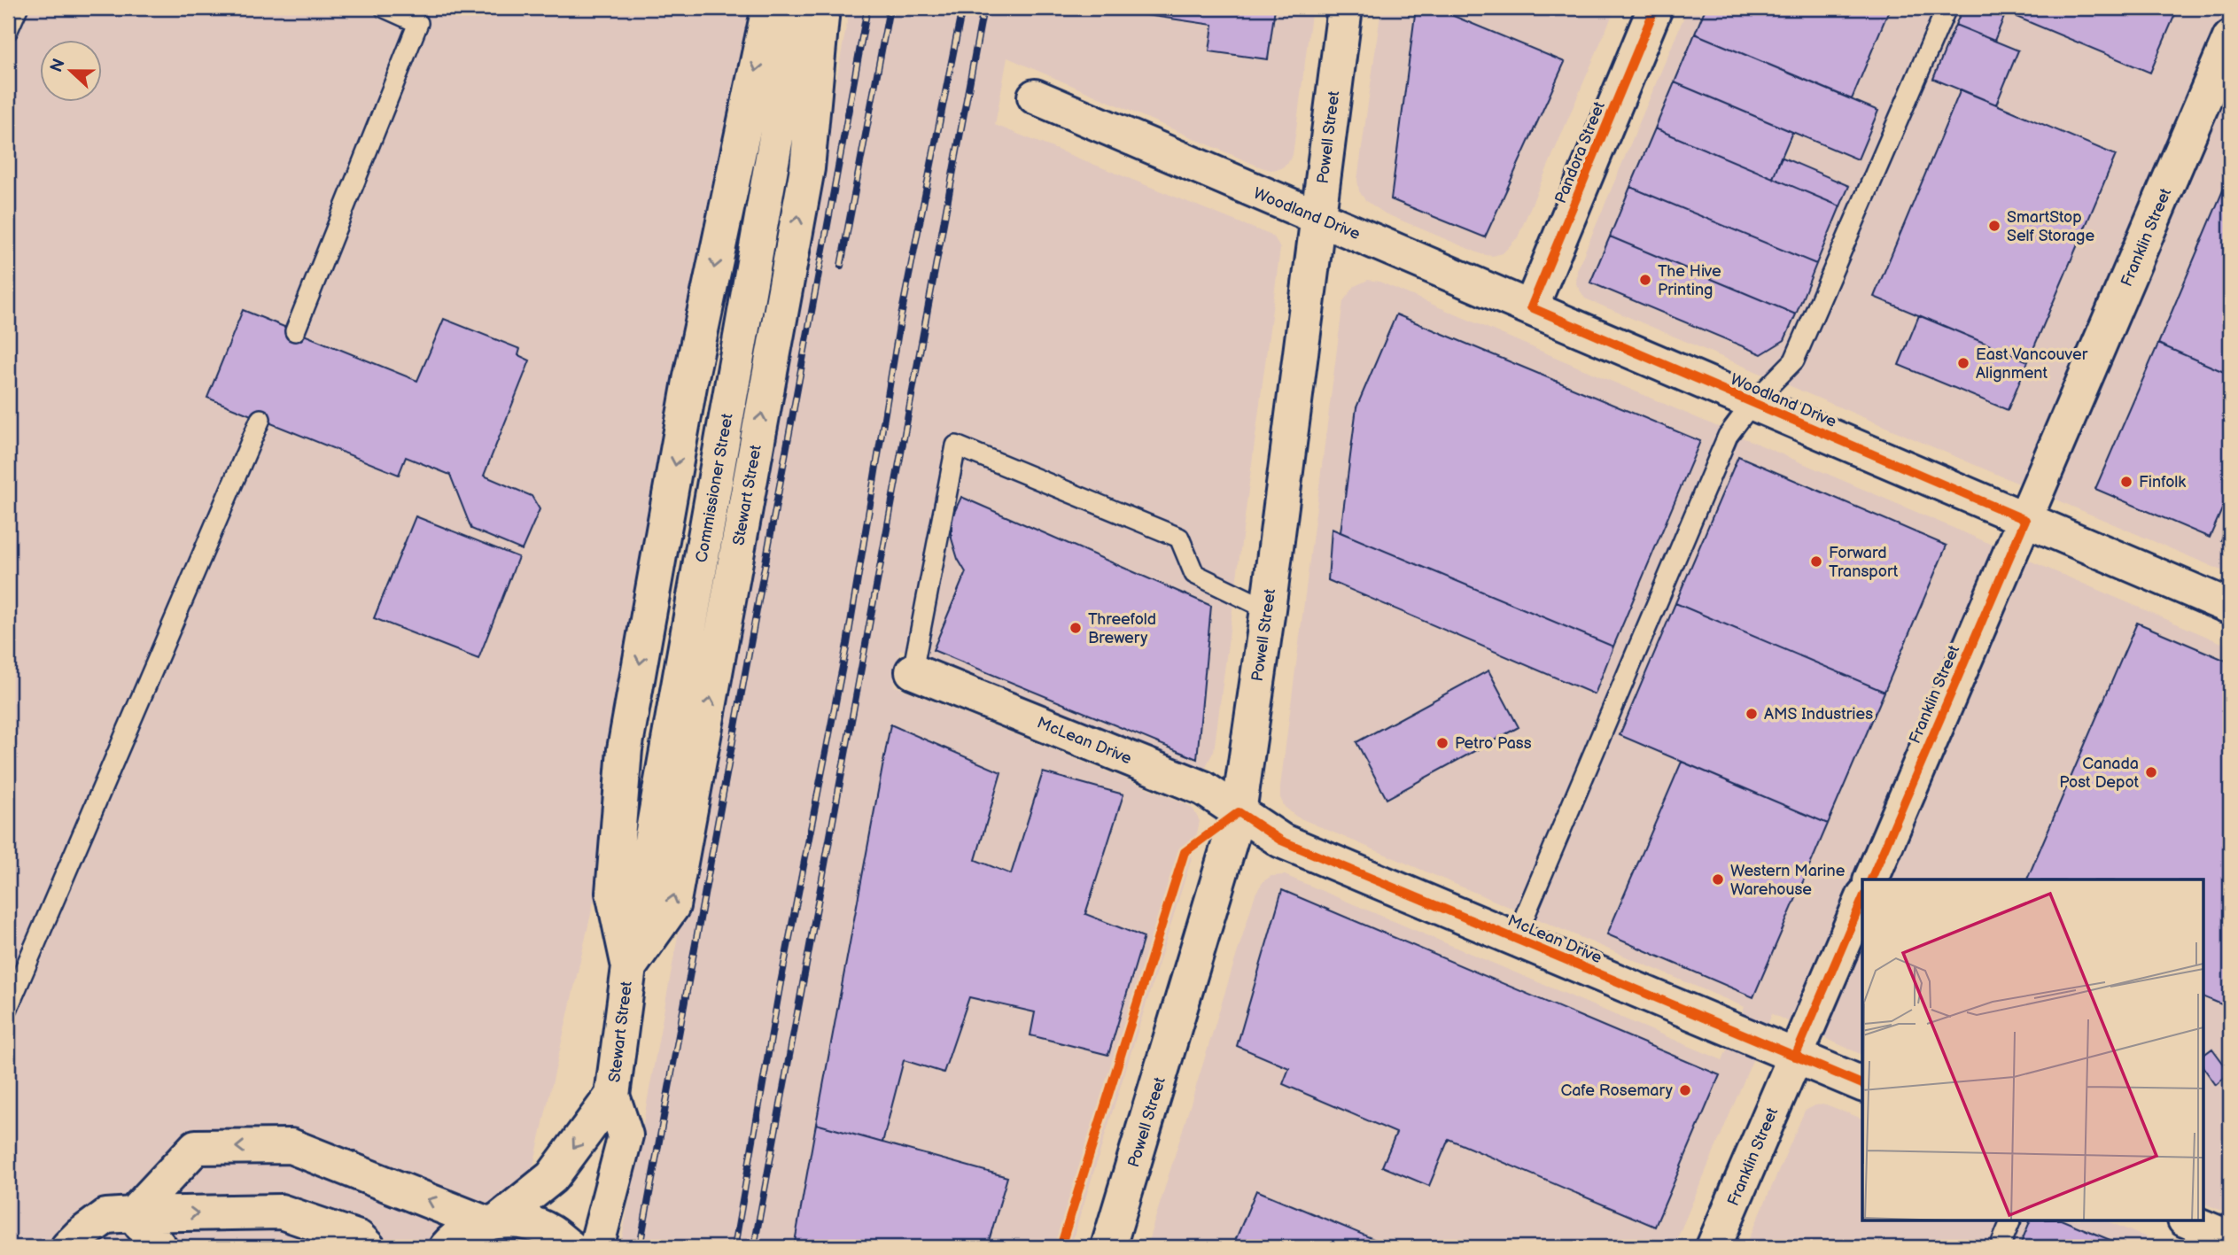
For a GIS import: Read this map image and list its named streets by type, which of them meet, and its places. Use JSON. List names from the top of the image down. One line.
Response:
{"streets":{"street":["Powell Street","Pandora Street","Woodland Drive","Franklin Street","Commissioner Street","Stewart Street","McLean Drive"]},"crossings":[["Powell Street","Woodland Drive"],["Powell Street","McLean Drive"],["Pandora Street","Woodland Drive"],["Woodland Drive","Franklin Street"],["Franklin Street","McLean Drive"],["Commissioner Street","Stewart Street"]],"places":["SmartStop Self Storage","The Hive Printing","East Vancouver Alignment","Finfolk","Forward Transport","Threefold Brewery","AMS Industries","Petro Pass","Canada Post Depot","Western Marine Warehouse","Cafe Rosemary"],"north":"left"}
